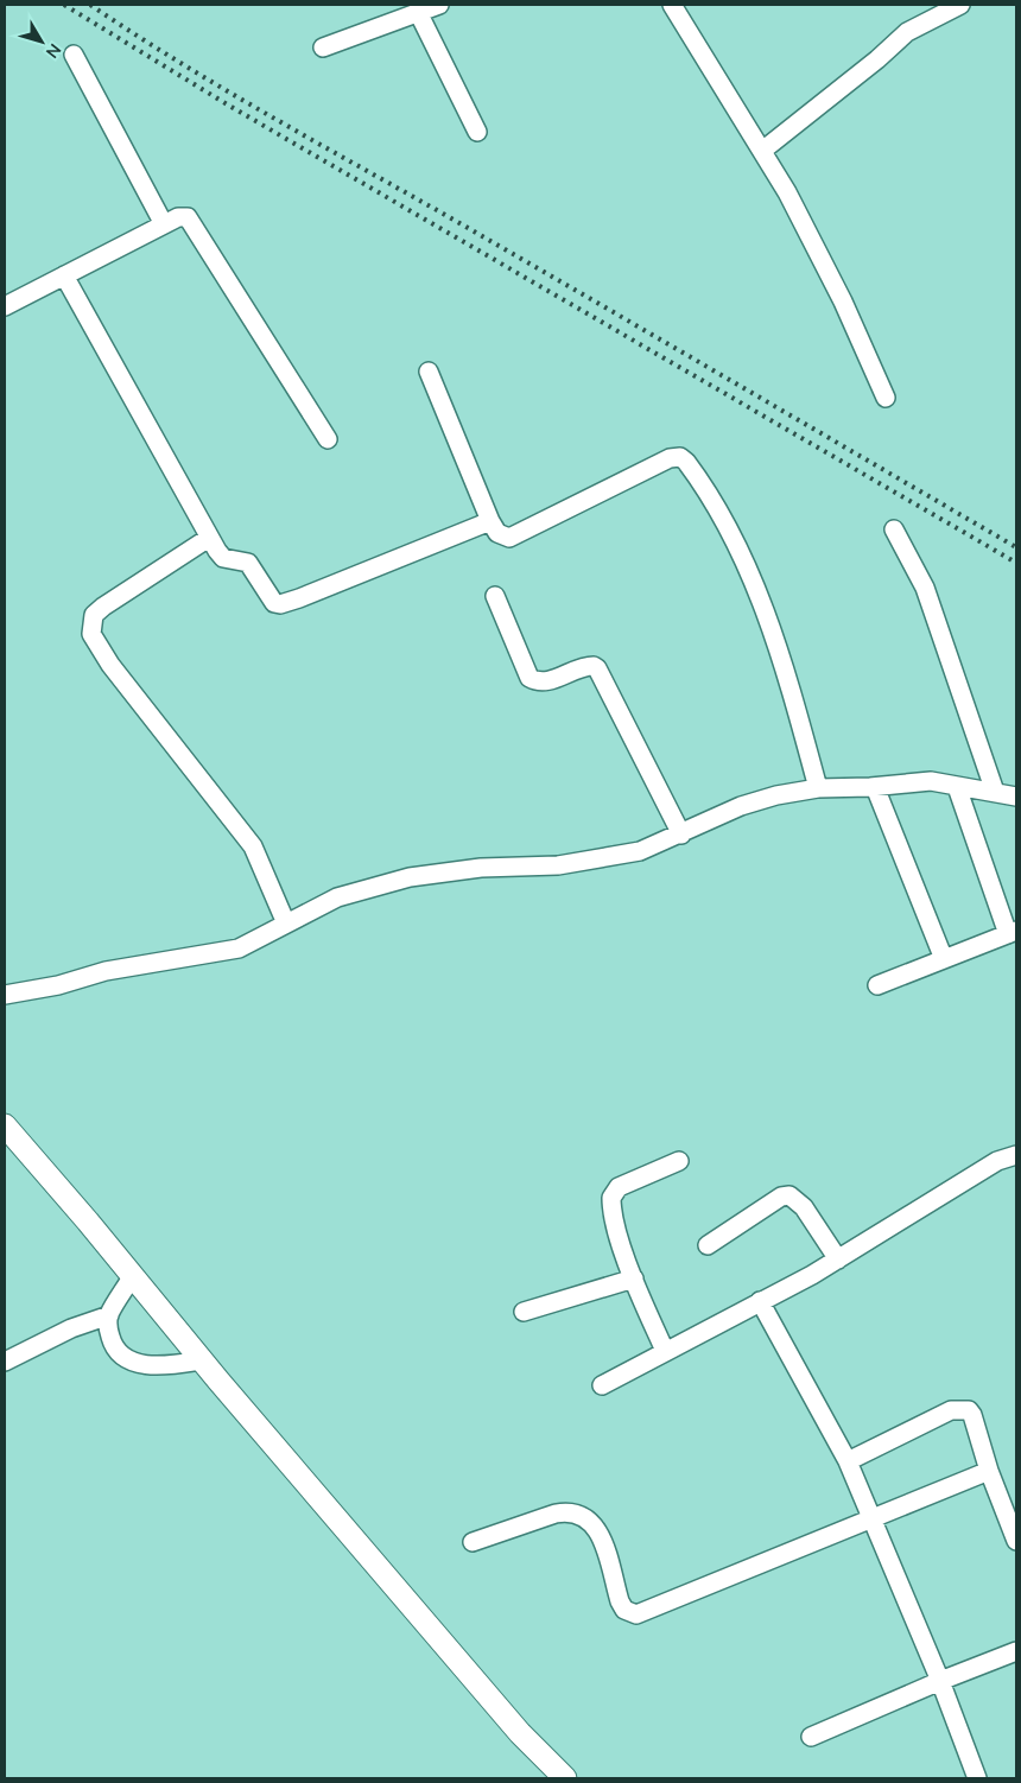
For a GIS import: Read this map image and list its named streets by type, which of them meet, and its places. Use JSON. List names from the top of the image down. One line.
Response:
{"north":"bottom right"}
